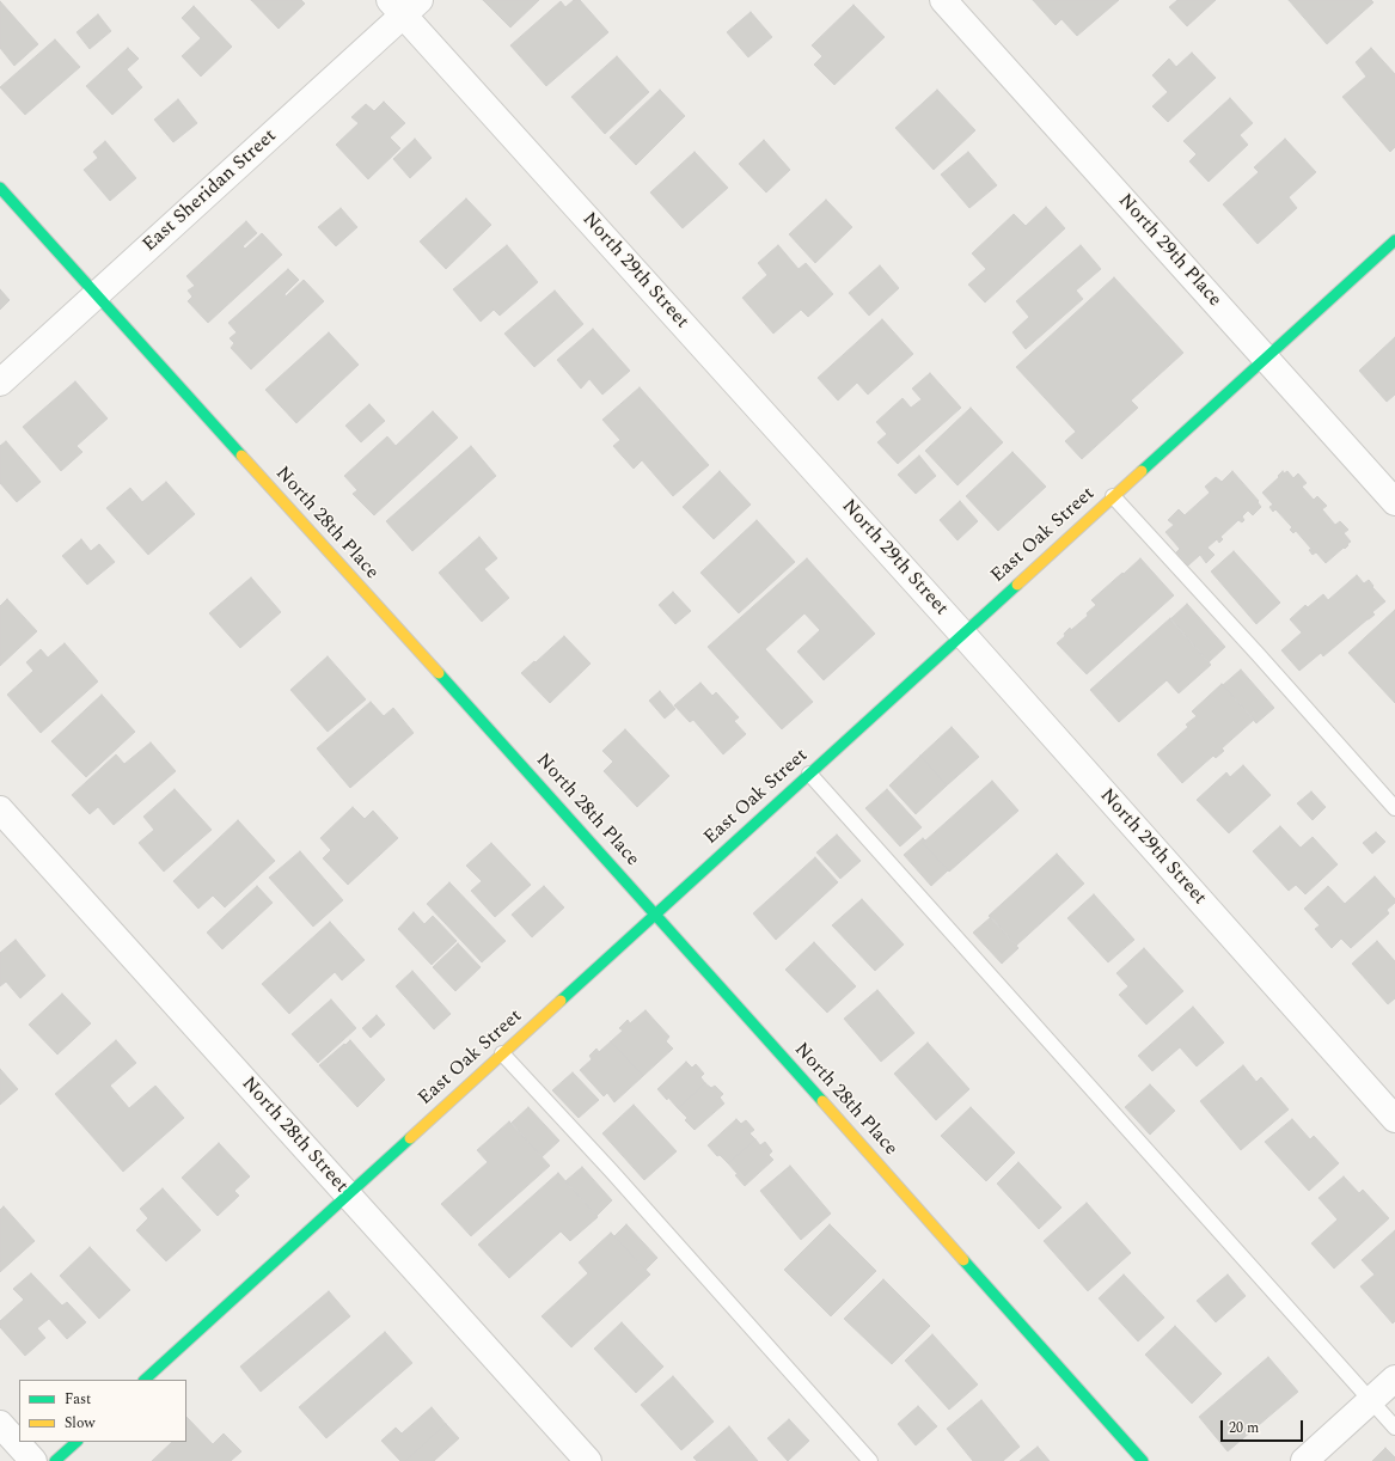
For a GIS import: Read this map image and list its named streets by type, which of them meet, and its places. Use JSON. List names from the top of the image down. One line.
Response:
{"streets":{"street":["East Sheridan Street","North 29th Place","North 29th Street","North 28th Place","East Oak Street","North 28th Street"]},"crossings":[["East Sheridan Street","North 29th Street"],["East Sheridan Street","North 28th Place"],["North 29th Place","East Oak Street"],["North 29th Street","East Oak Street"],["North 28th Place","East Oak Street"],["East Oak Street","North 28th Street"]],"legend":["Fast","Slow"],"scale_bar":"20 m"}
